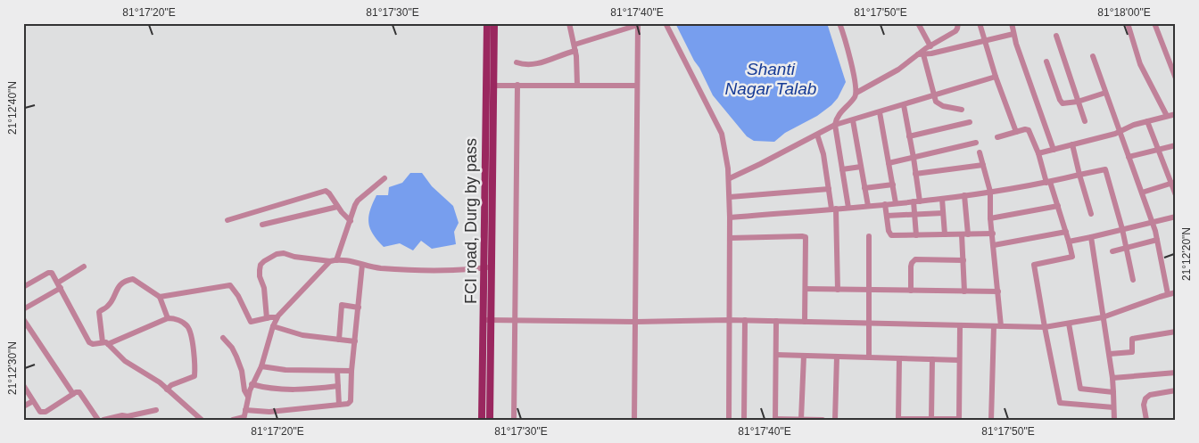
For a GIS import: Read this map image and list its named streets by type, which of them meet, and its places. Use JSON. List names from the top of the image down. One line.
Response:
{"streets":{"main road":["FCI road, Durg by pass"]},"water":["Shanti Nagar Talab"],"coordinates":["81°17'20\"E","81°17'30\"E","81°17'40\"E","81°17'50\"E","81°18'00\"E","21°12'40\"N","21°12'20\"N","21°12'30\"N"]}
